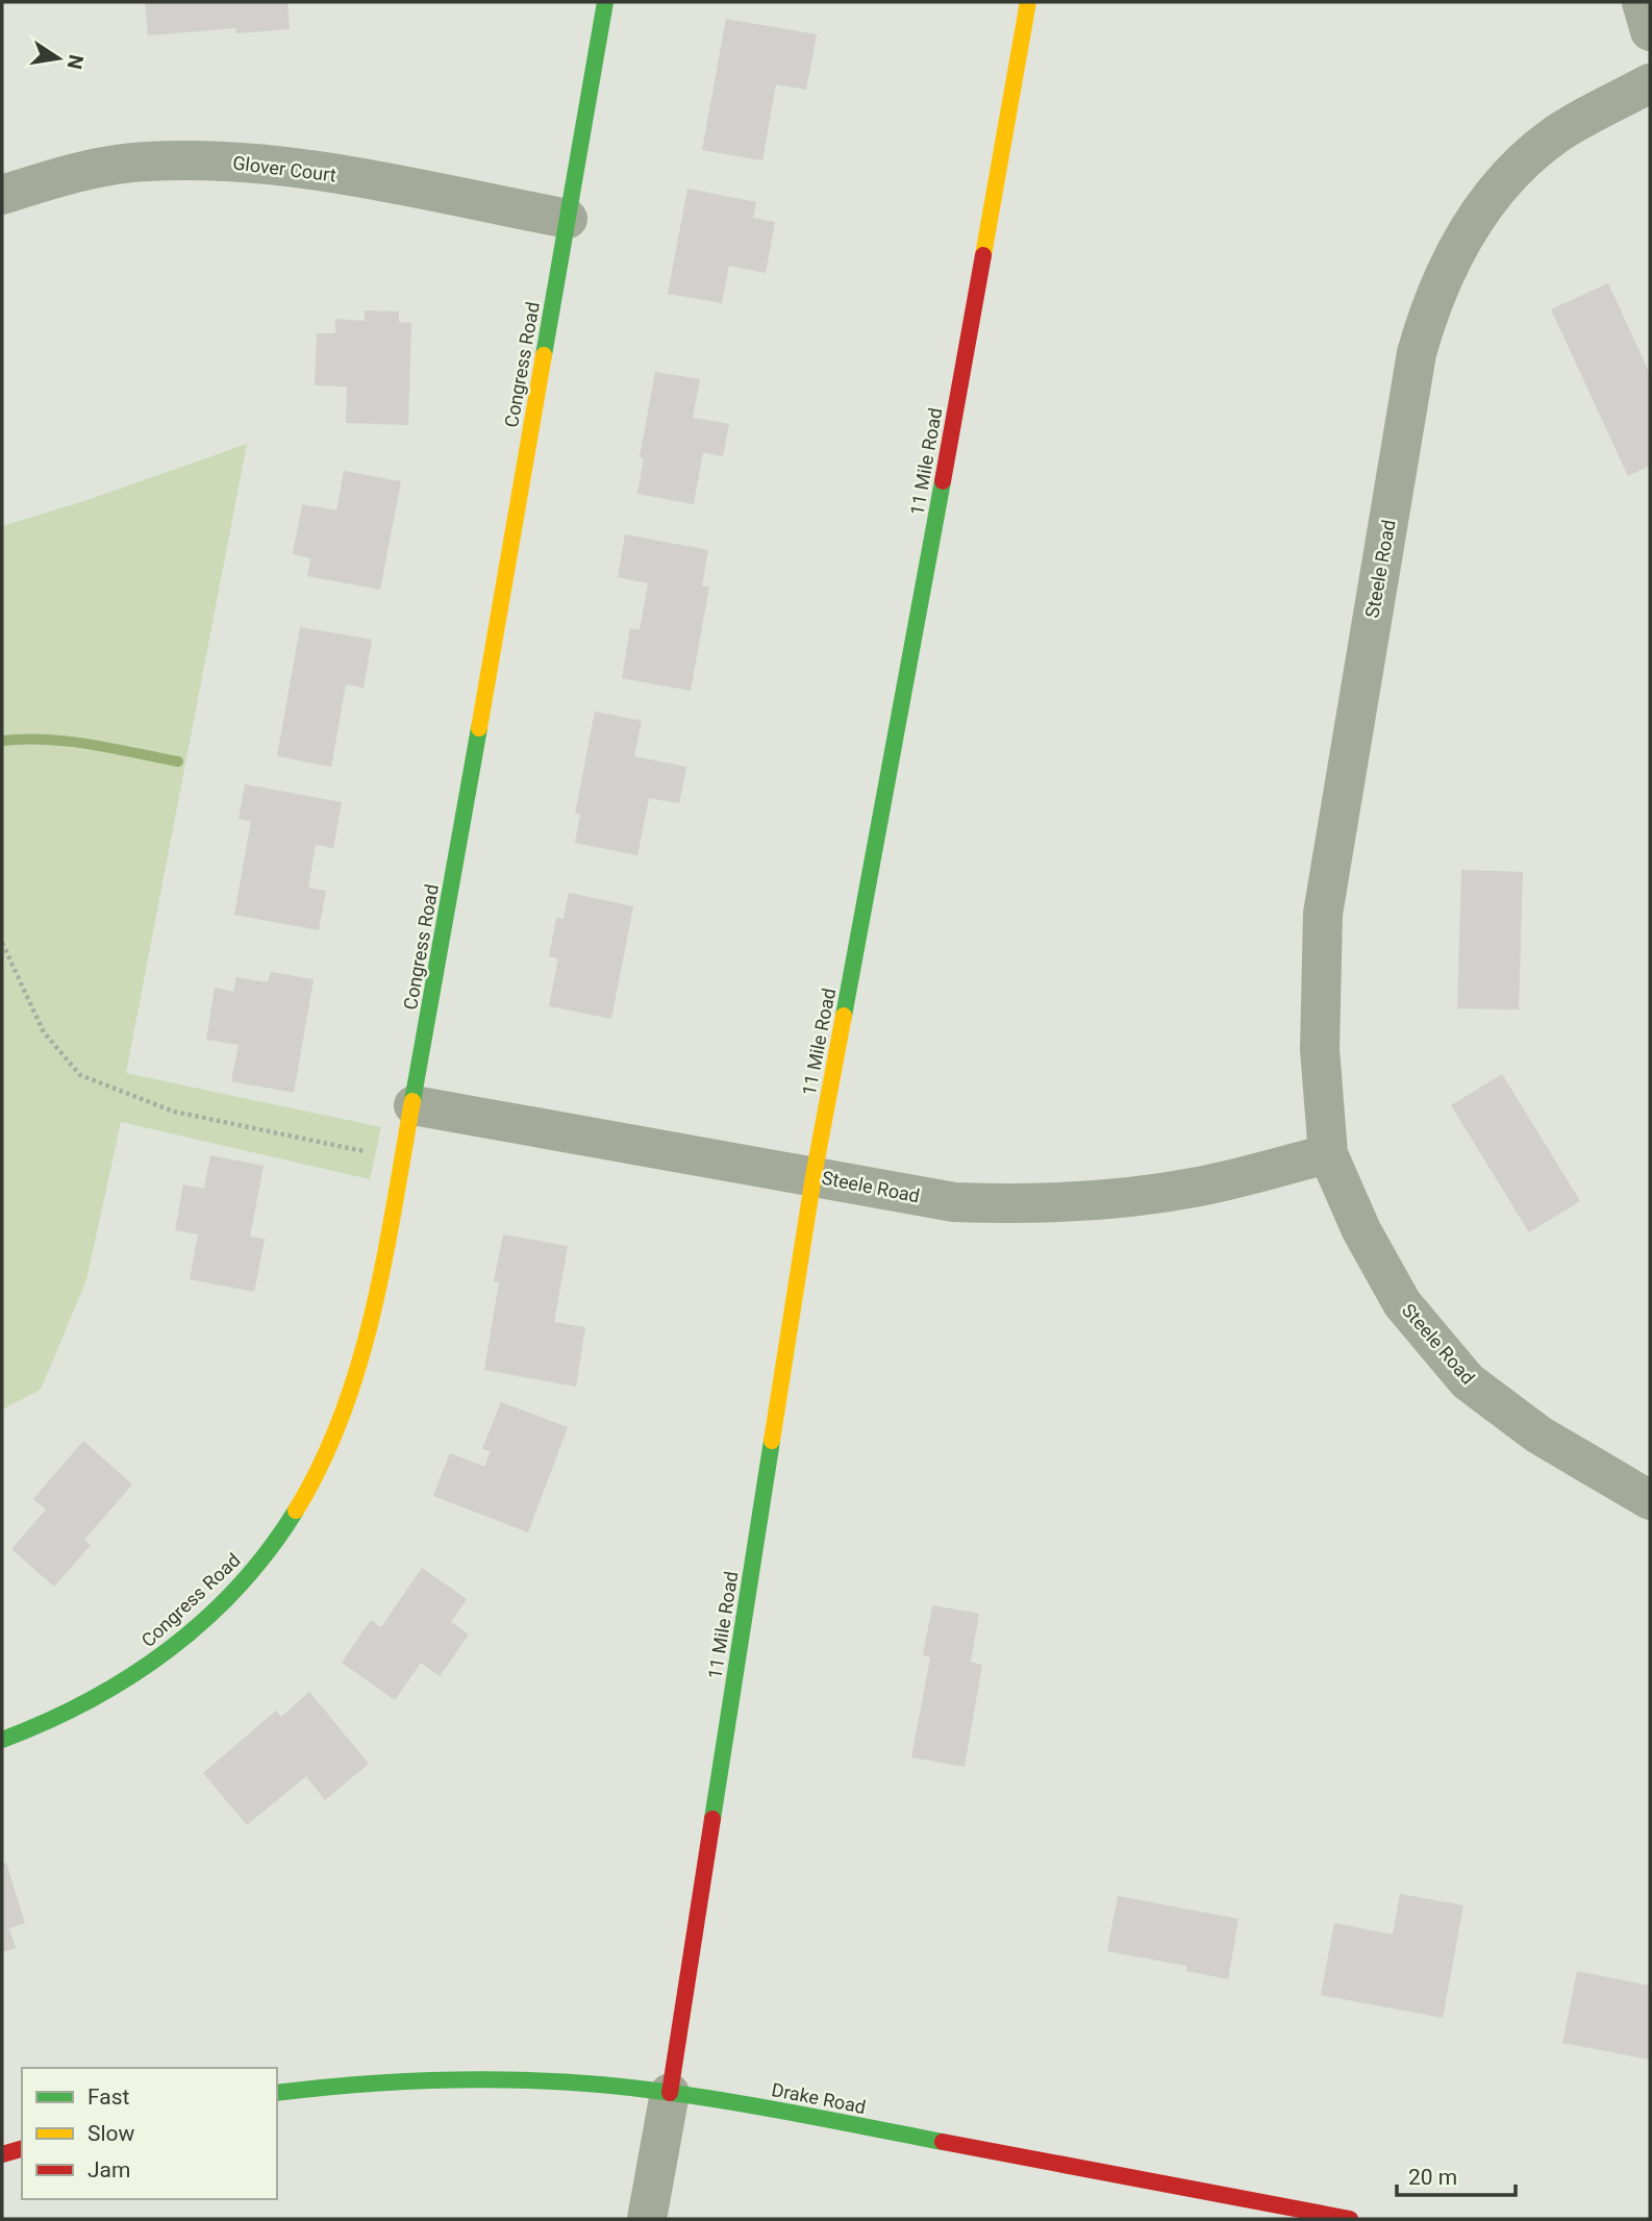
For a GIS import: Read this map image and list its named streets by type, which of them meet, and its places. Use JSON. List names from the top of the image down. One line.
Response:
{"streets":{"street":["Glover Court","Congress Road","11 Mile Road","Steele Road","Drake Road"]},"crossings":[["Glover Court","Congress Road"],["Congress Road","Steele Road"],["11 Mile Road","Steele Road"],["11 Mile Road","Drake Road"]],"legend":["Fast","Slow","Jam"],"scale_bar":"20 m","north":"right"}
